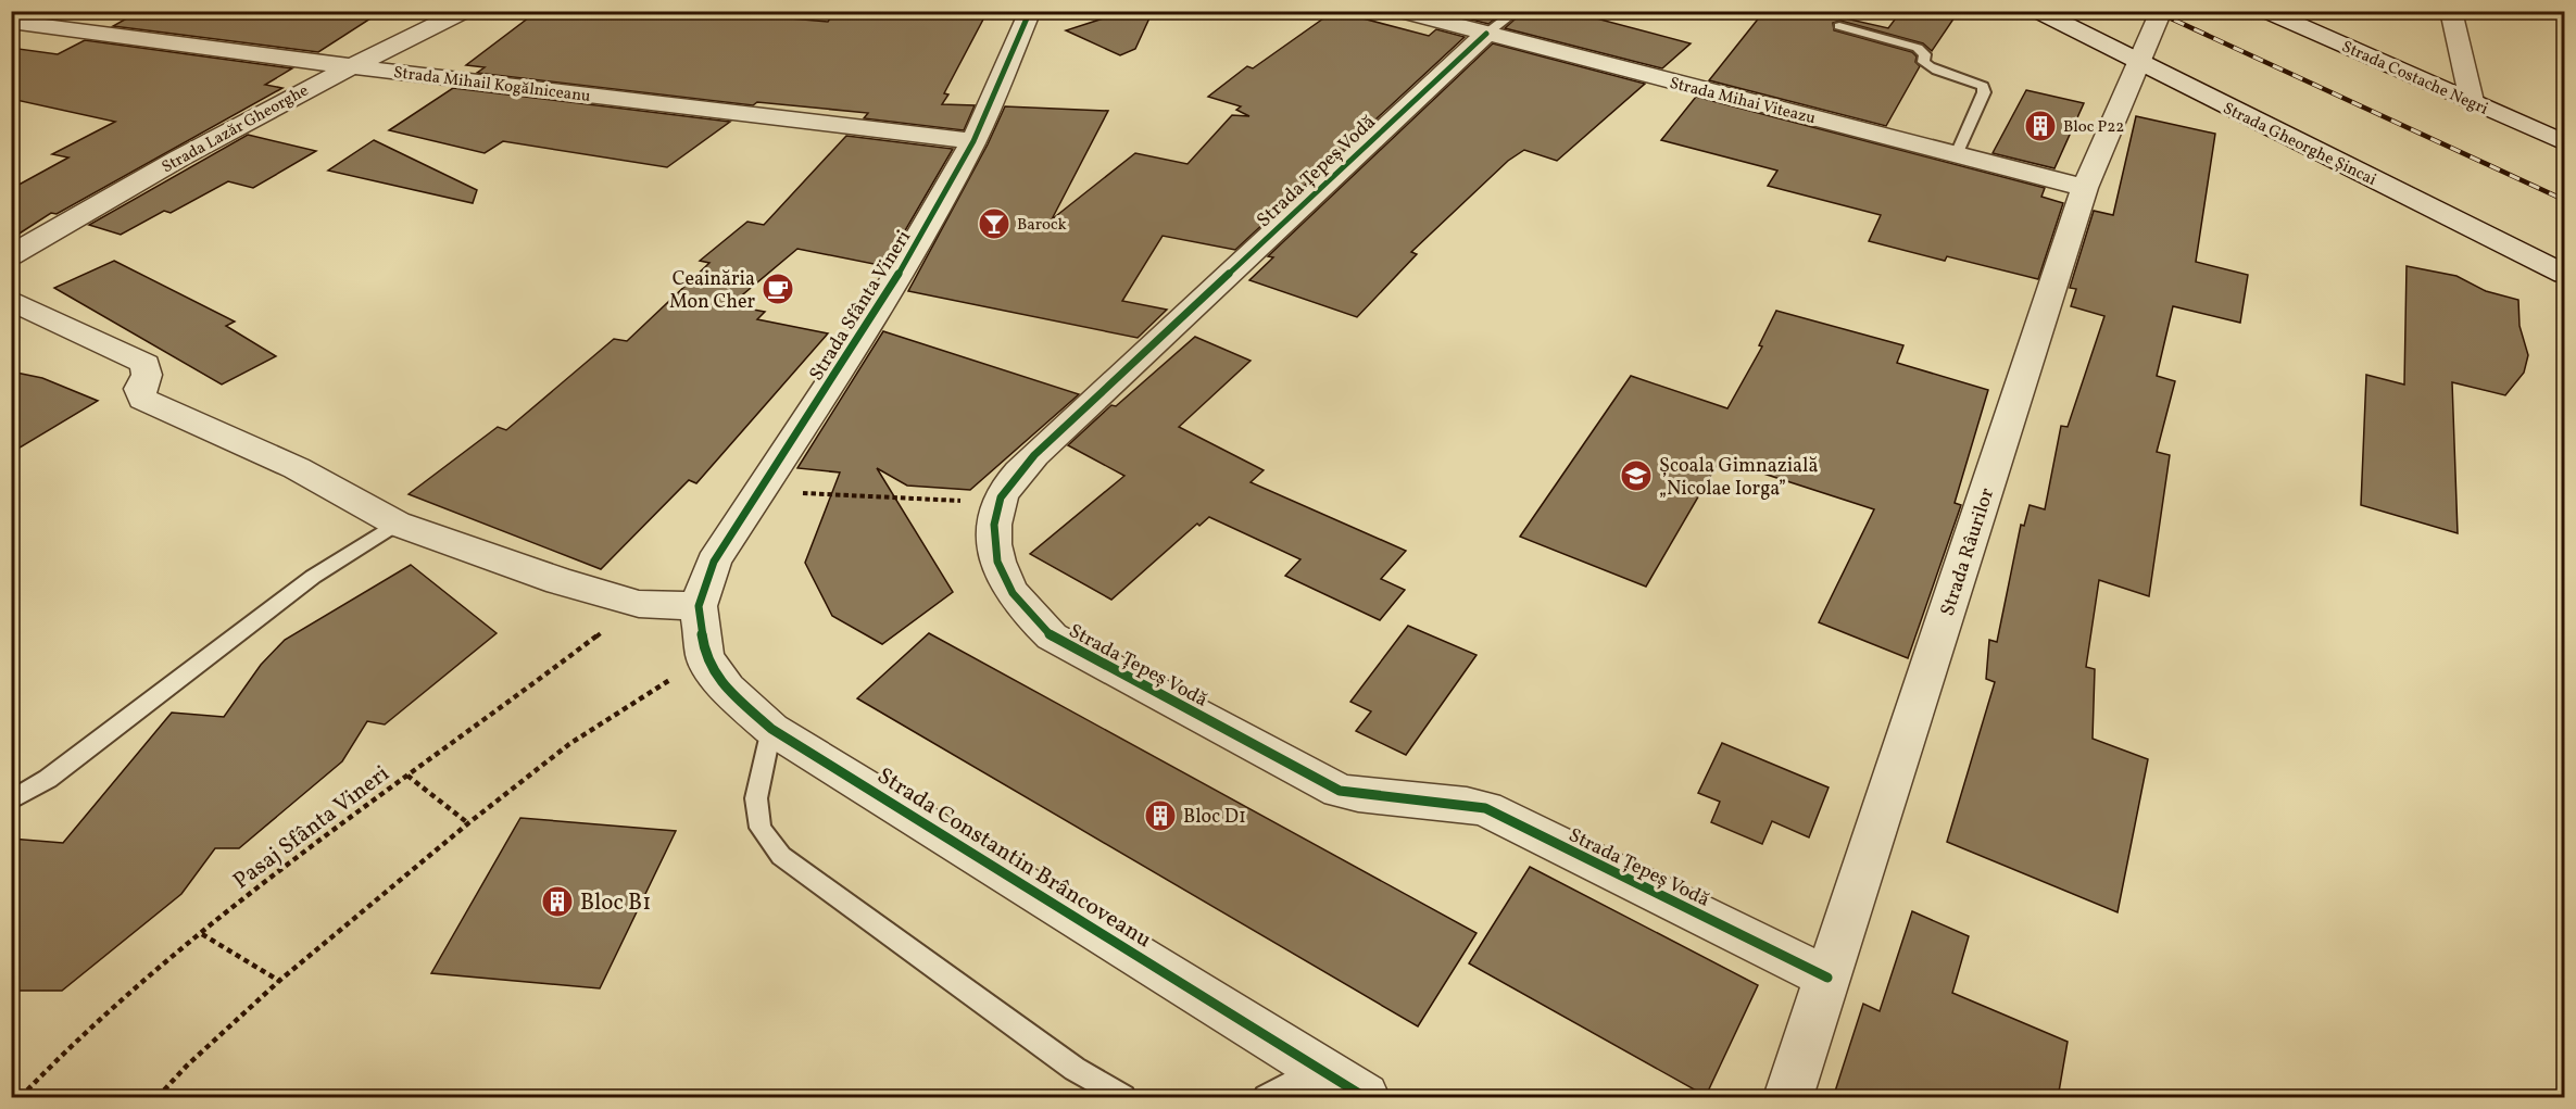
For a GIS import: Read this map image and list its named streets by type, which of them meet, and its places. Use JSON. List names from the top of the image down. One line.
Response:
{"streets":{"street":["Strada Costache Negri","Strada Mihail Kogălniceanu","Strada Mihai Viteazu","Strada Lazăr Gheorghe","Strada Gheorghe Șincai","Strada Țepeș Vodă","Strada Sfânta Vineri","Strada Râurilor","Strada Constantin Brâncoveanu"],"path":["Pasaj Sfânta Vineri"]},"crossings":[["Strada Mihail Kogălniceanu","Strada Lazăr Gheorghe"],["Strada Mihail Kogălniceanu","Strada Sfânta Vineri"],["Strada Mihai Viteazu","Strada Țepeș Vodă"],["Strada Mihai Viteazu","Strada Râurilor"],["Strada Gheorghe Șincai","Strada Râurilor"],["Strada Țepeș Vodă","Strada Râurilor"],["Strada Sfânta Vineri","Strada Constantin Brâncoveanu"]],"places":{"building":["Bloc P22","Bloc D1","Bloc B1"],"bar":["Barock"],"cafe":["Ceainăria Mon Cher"],"school or university":["Școala Gimnazială „Nicolae Iorga”"]}}
